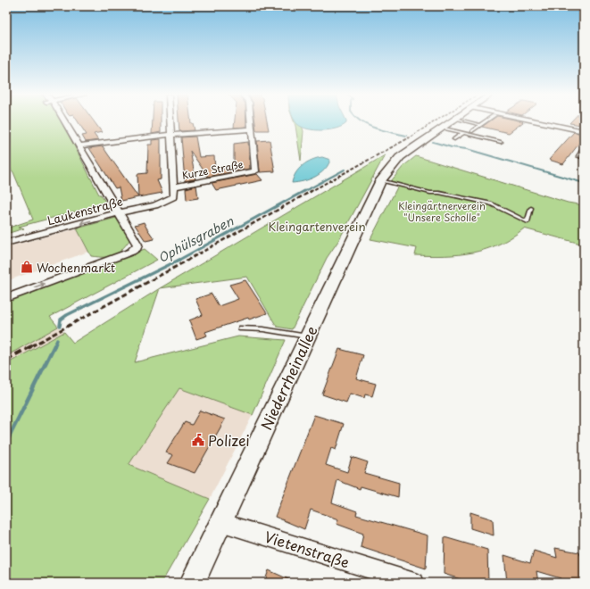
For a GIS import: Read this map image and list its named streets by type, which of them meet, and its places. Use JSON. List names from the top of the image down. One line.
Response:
{"streets":{"main road":["Niederrheinallee"],"street":["Kurze Straße","Laukenstraße","Vietenstraße"]},"crossings":[["Kurze Straße","Laukenstraße"],["Niederrheinallee","Vietenstraße"]],"one_way":["Laukenstraße"],"water":["Ophülsgraben"],"parks":["Kleingärtnerverein \"Unsere Scholle\"","Kleingartenverein"],"places":{"shop":["Wochenmarkt"],"public building":["Polizei"]}}
